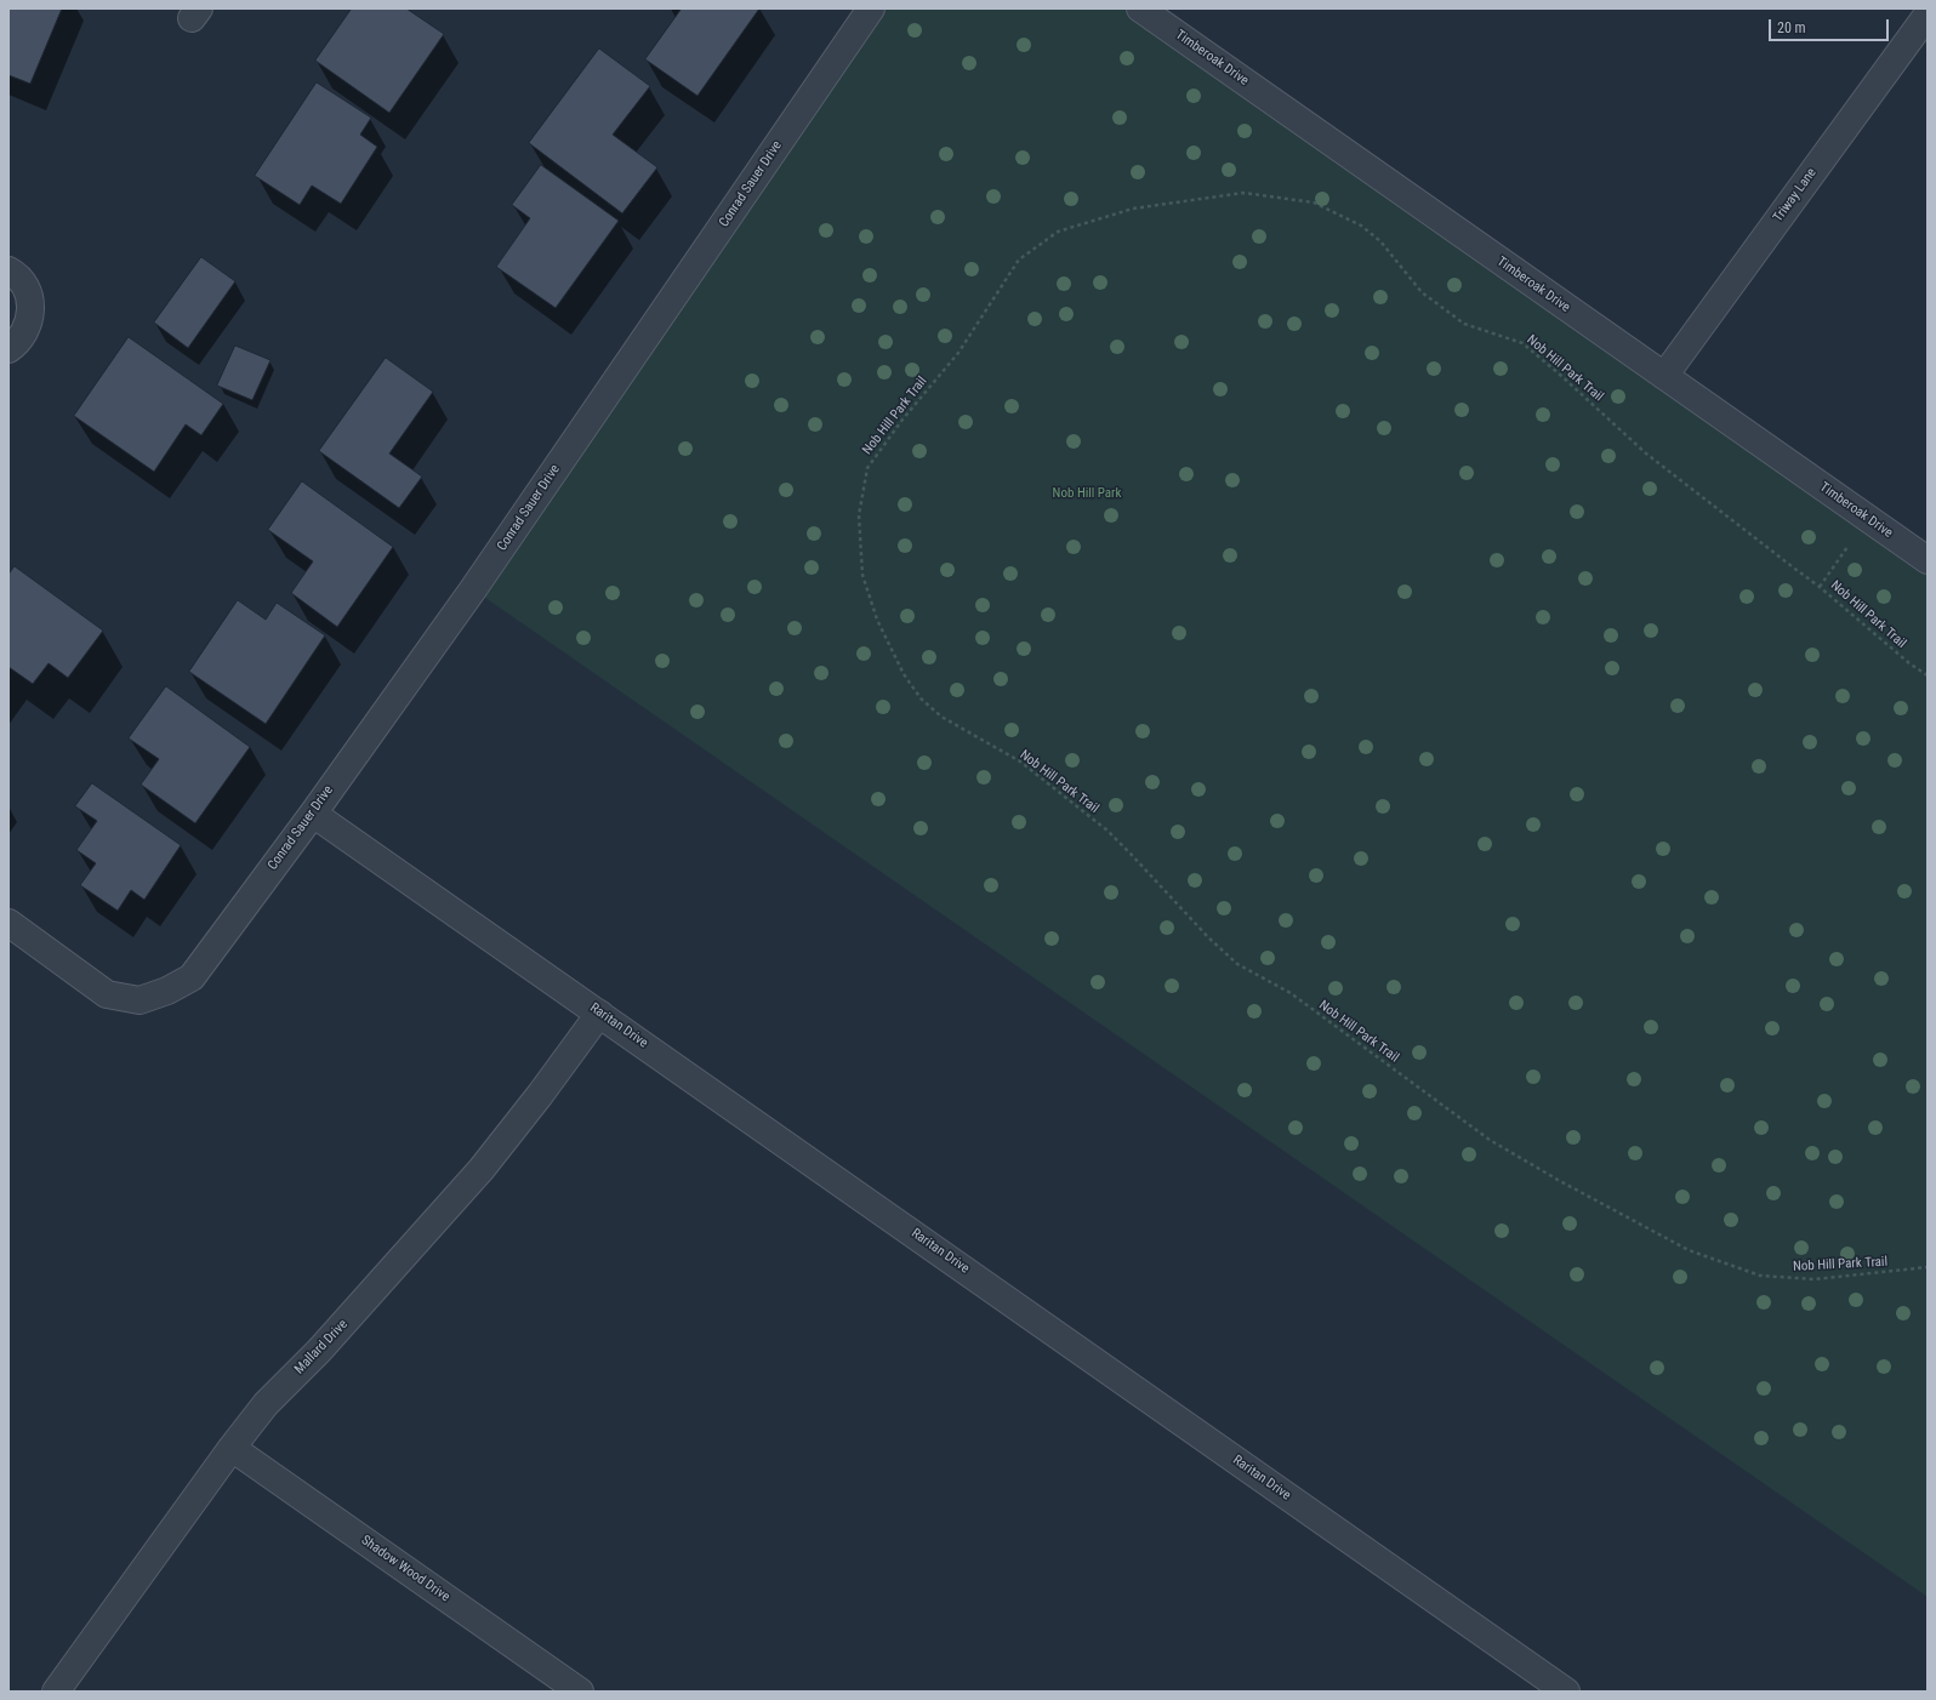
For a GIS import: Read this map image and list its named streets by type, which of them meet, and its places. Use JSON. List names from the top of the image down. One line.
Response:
{"streets":{"street":["Timberoak Drive","Conrad Sauer Drive","Triway Lane","Raritan Drive","Mallard Drive","Shadow Wood Drive"],"path":["Nob Hill Park Trail"]},"crossings":[["Timberoak Drive","Triway Lane"],["Timberoak Drive","Nob Hill Park Trail"],["Conrad Sauer Drive","Raritan Drive"],["Raritan Drive","Mallard Drive"],["Mallard Drive","Shadow Wood Drive"]],"parks":["Nob Hill Park"],"scale_bar":"20 m"}
